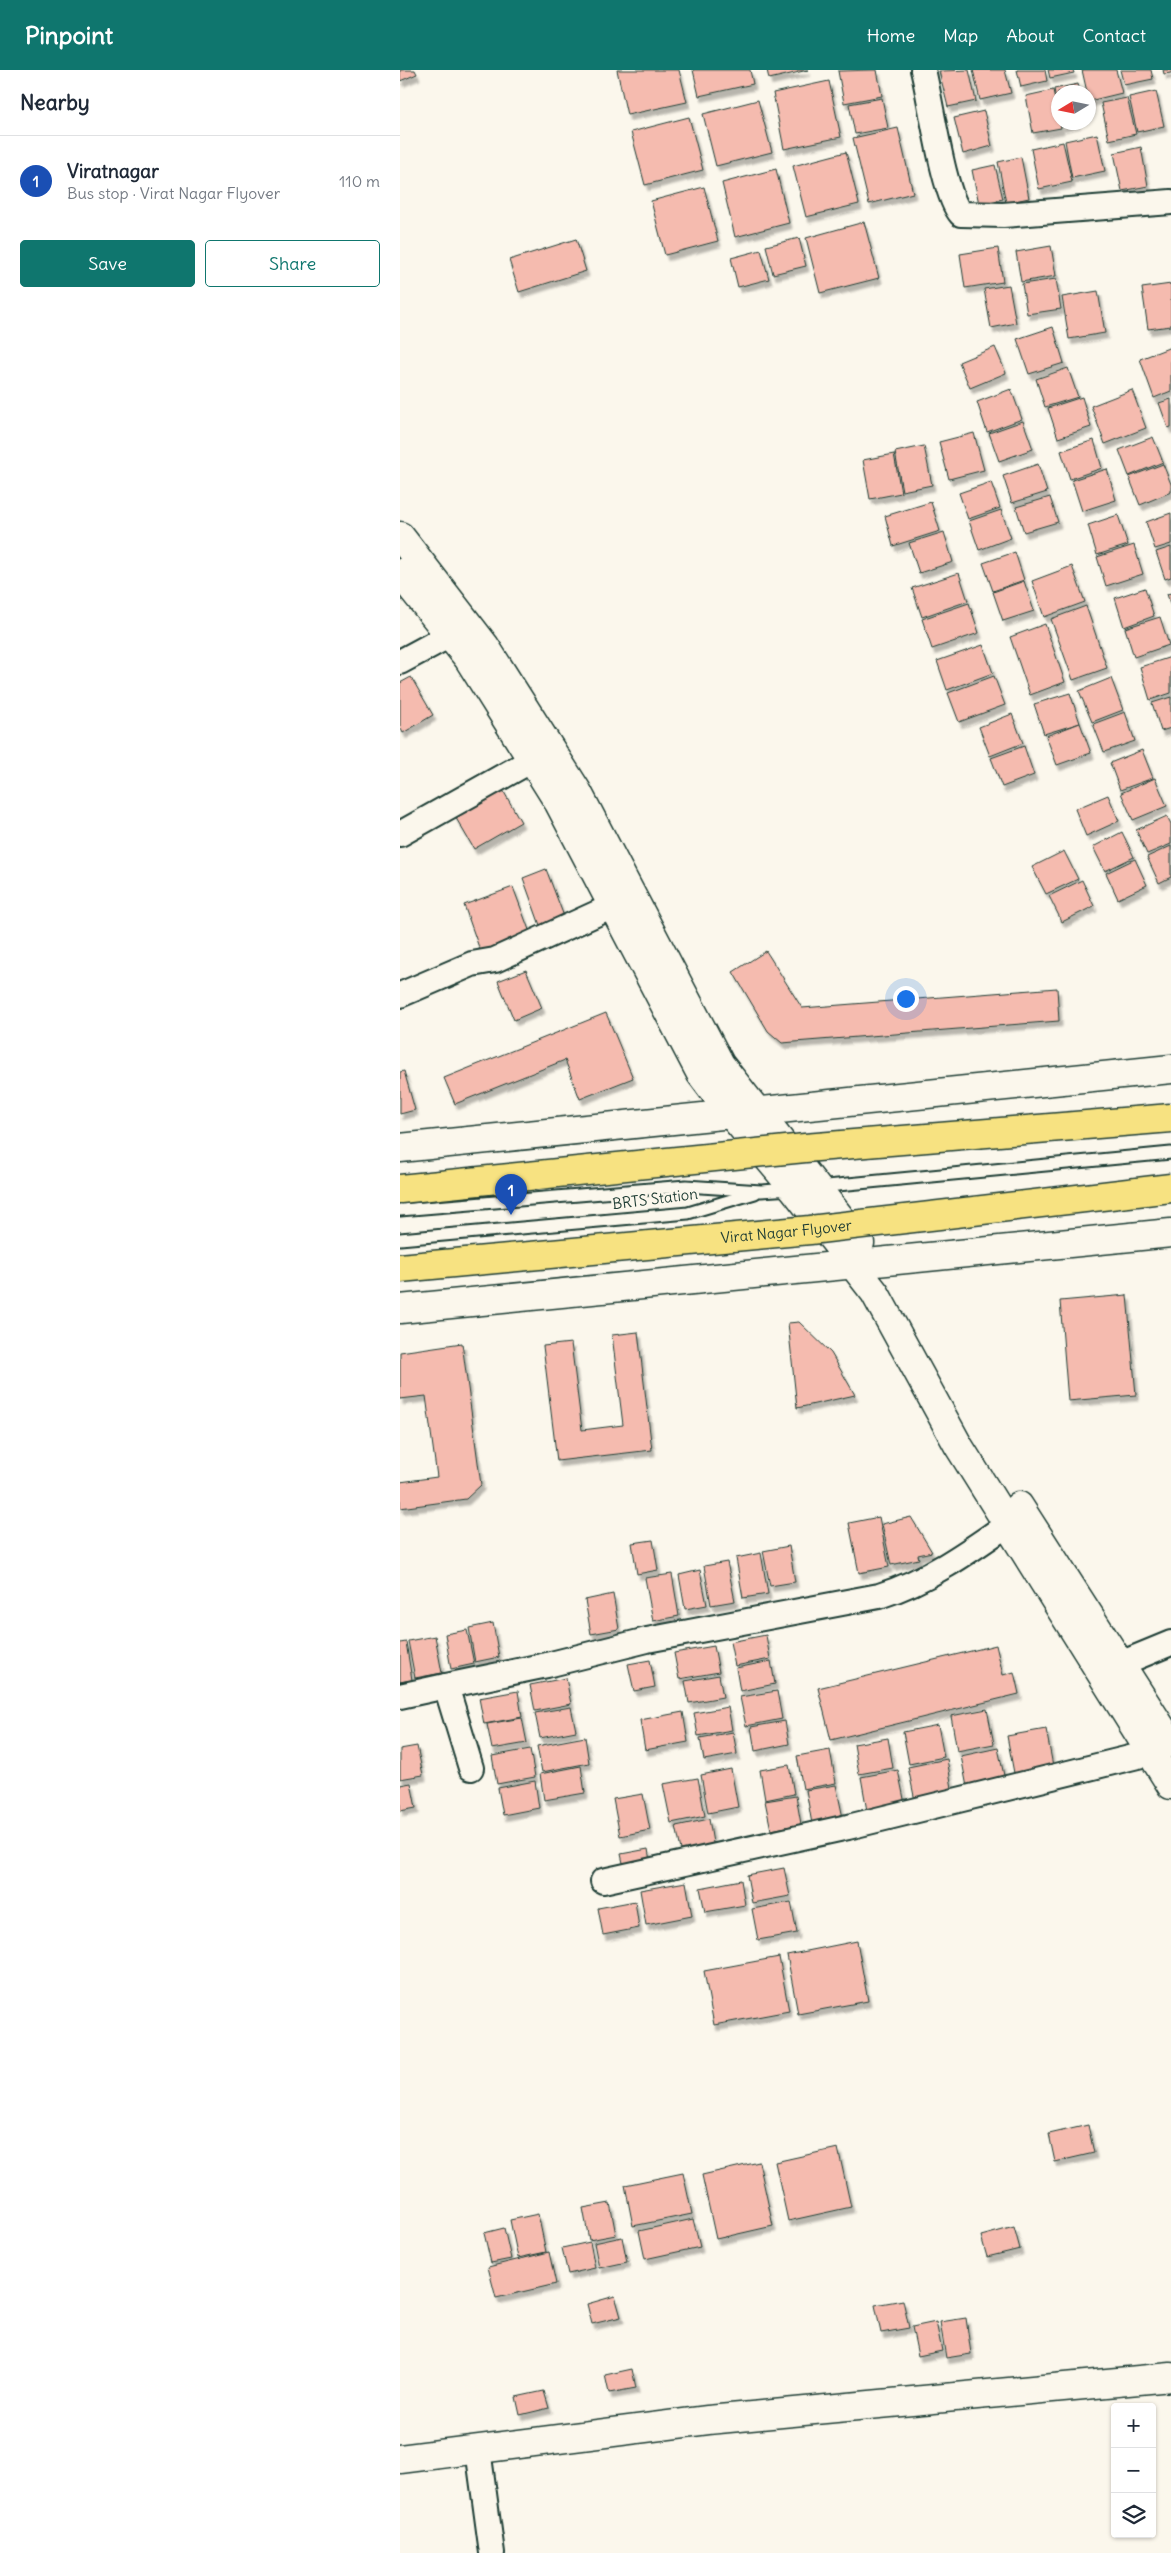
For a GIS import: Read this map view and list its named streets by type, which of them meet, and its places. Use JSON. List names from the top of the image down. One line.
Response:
{"streets":{"main road":["Virat Nagar Flyover"],"lane":["BRTS Station"]},"north":"left","page":{"header":"Pinpoint","nav":["Home","Map","About","Contact"],"heading":"Nearby","list":[{"mark":"1","name":"Viratnagar","note":"Bus stop · Virat Nagar Flyover","value":"110 m"}],"buttons":["Save","Share"],"pins":"1","map_buttons":["+","−"]}}
